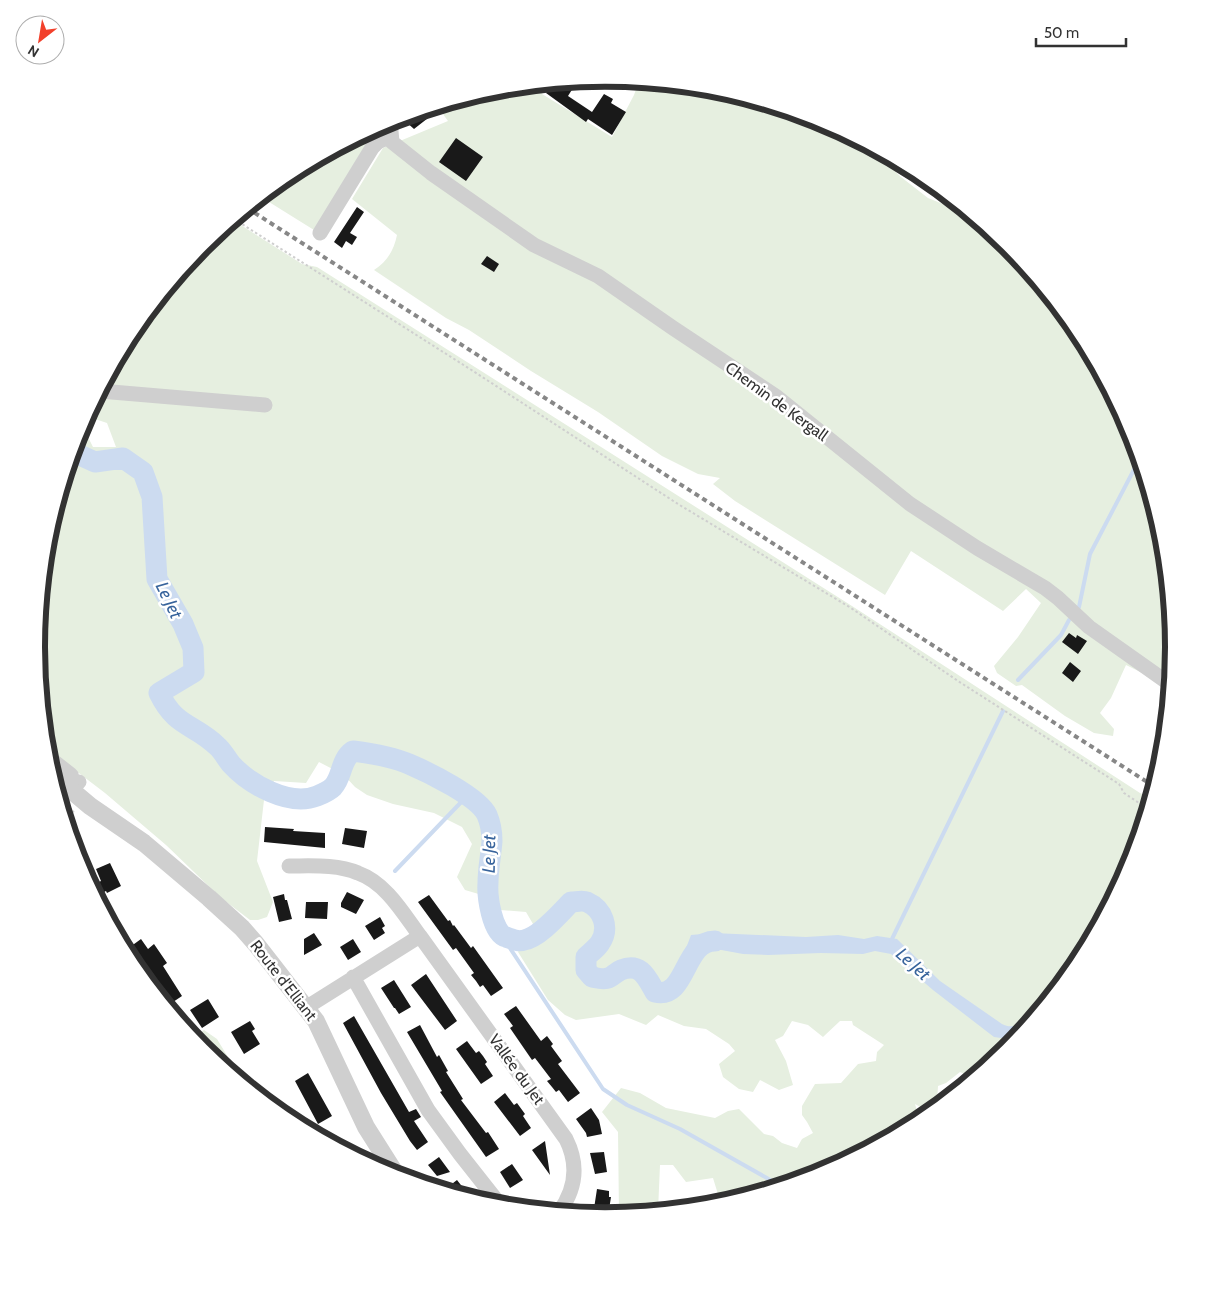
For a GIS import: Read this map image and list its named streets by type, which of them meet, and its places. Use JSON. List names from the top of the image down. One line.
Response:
{"streets":{"street":["Chemin de Kergall","Route d'Elliant","Vallée du Jet"]},"water":["Le Jet"],"scale_bar":"50 m","north":"bottom left"}
